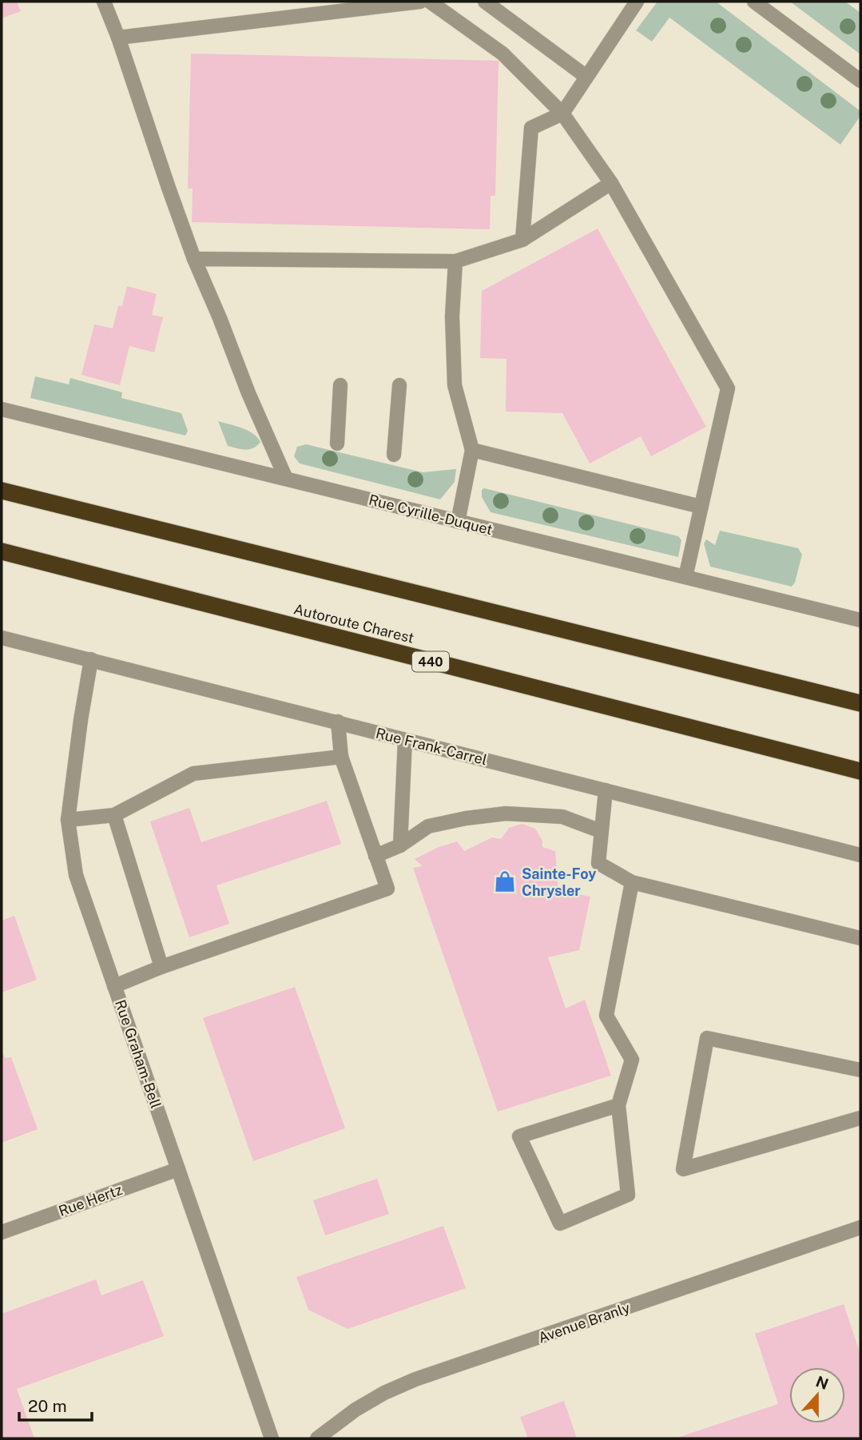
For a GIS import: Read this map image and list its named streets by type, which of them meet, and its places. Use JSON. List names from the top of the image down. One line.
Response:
{"streets":{"highway":["Autoroute Charest","440"],"street":["Rue Cyrille-Duquet","Rue Frank-Carrel","Rue Graham-Bell","Rue Hertz","Avenue Branly"]},"crossings":[["Rue Frank-Carrel","Rue Graham-Bell"],["Rue Graham-Bell","Rue Hertz"]],"places":{"shop":["Sainte-Foy Chrysler"]},"scale_bar":"20 m","north":"top"}
